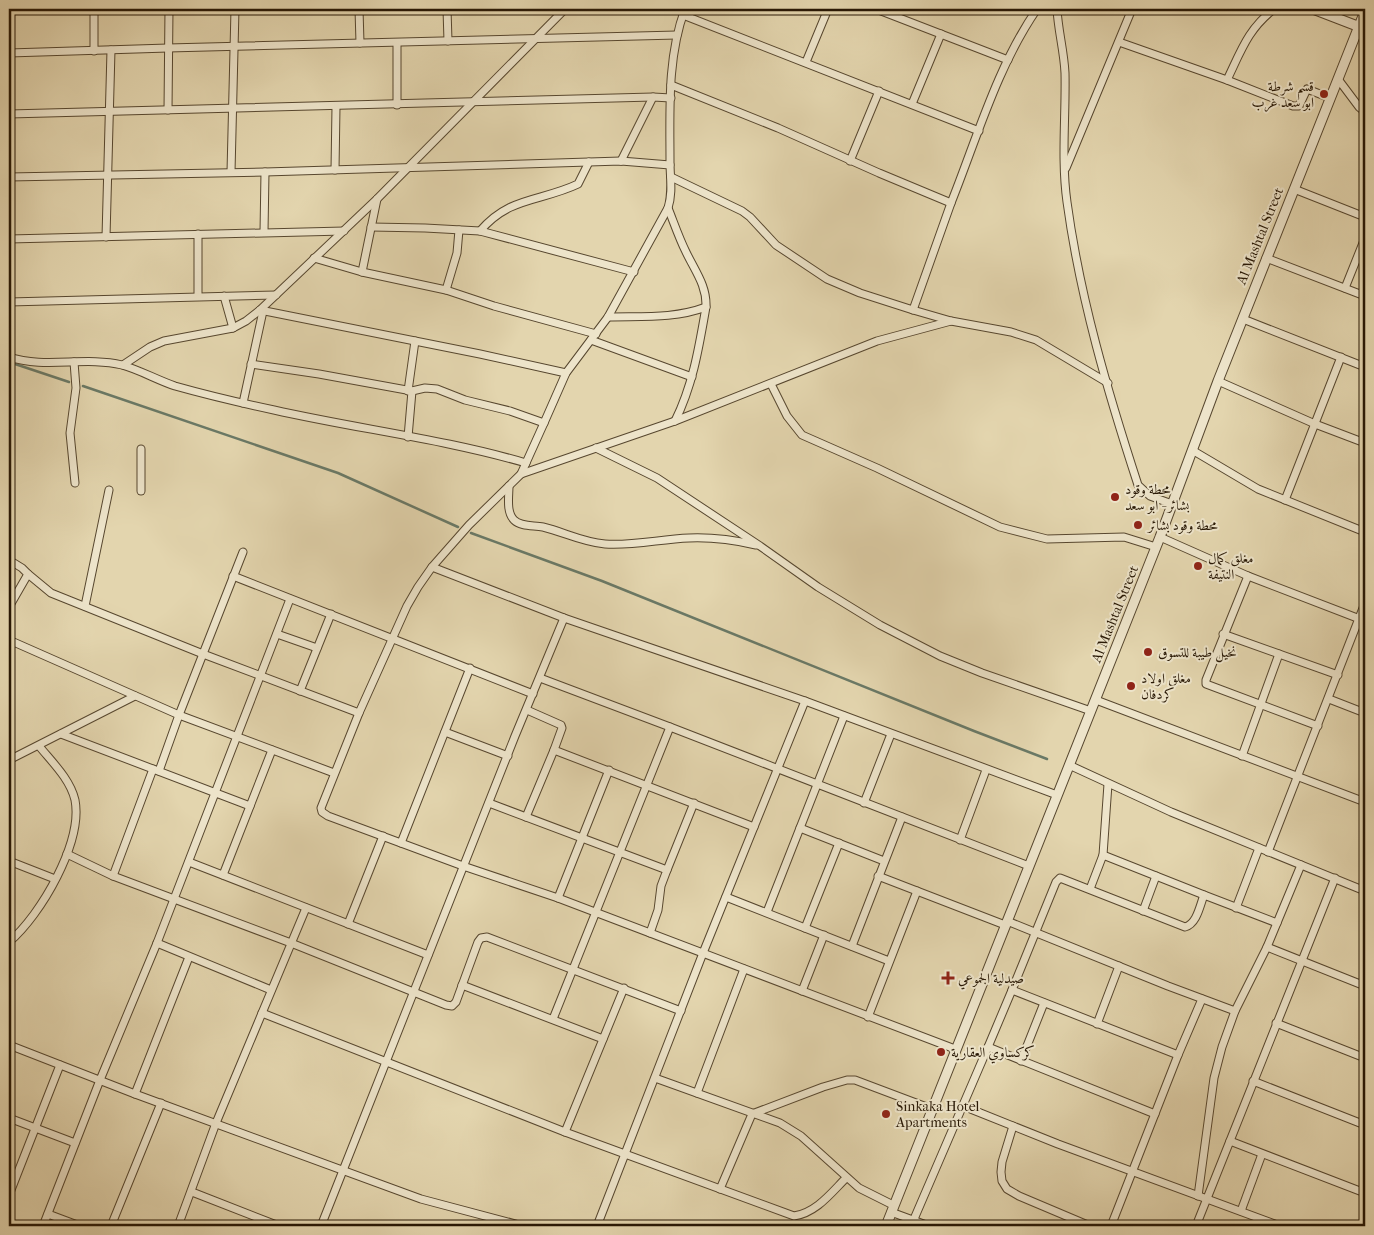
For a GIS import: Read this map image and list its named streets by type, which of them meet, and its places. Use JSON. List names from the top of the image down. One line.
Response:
{"streets":{"street":["Al Mashtal Street"]},"places":{"other":["قسم شرطة ابو سعد غرب","محطة وقود بشائر - ابو سعد","محطة وقود بشائر","مغلق كمال النتيفة","نخيل طيبة للتسوق","مغلق اولاد كردفان","كركساوي العقارية","Sinkaka Hotel Apartments"],"health":["صيدلية الجموعي"]}}
